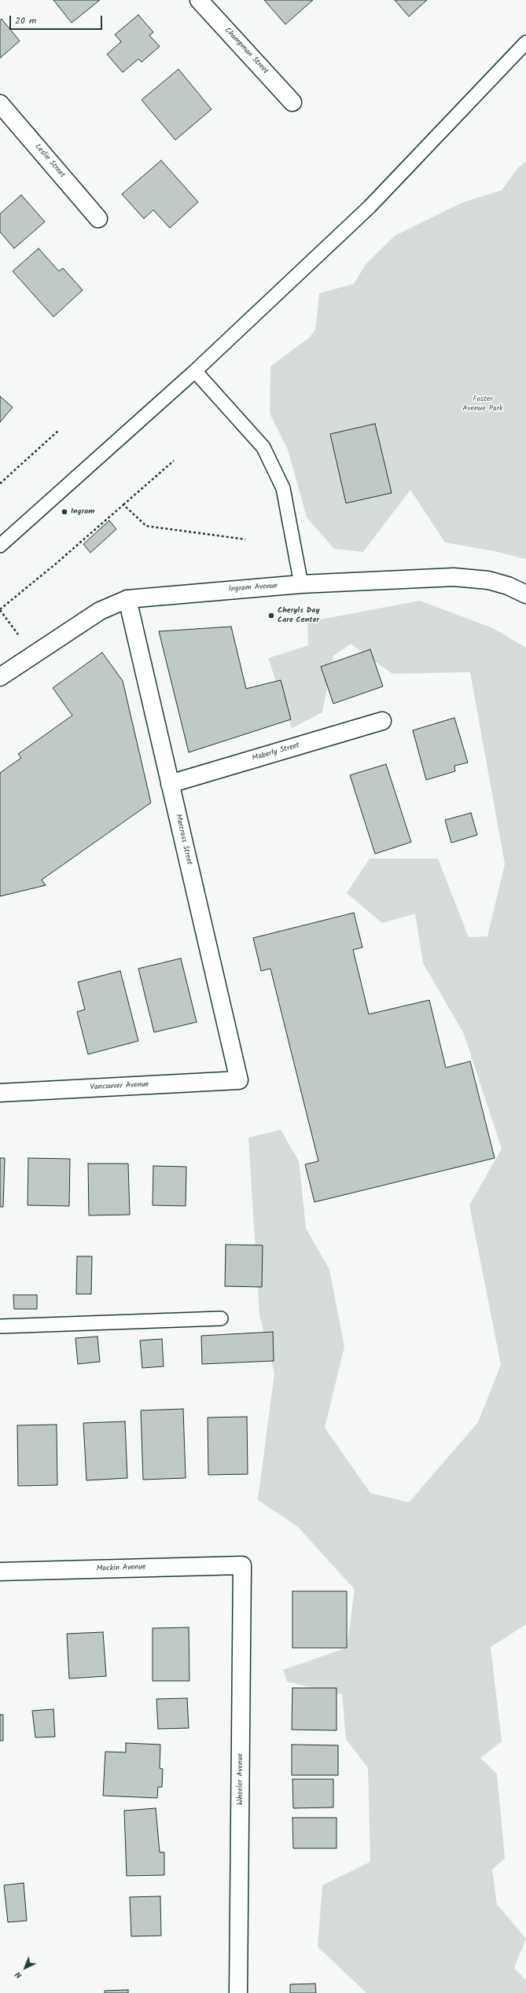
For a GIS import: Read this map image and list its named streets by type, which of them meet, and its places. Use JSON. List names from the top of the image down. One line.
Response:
{"streets":{"street":["Champman Street","Leslie Street","Ingram Avenue","Maberly Street","Marcross Street","Vancouver Avenue","Mackin Avenue","Wheeler Avenue"]},"crossings":[["Ingram Avenue","Marcross Street"],["Maberly Street","Marcross Street"],["Marcross Street","Vancouver Avenue"],["Mackin Avenue","Wheeler Avenue"]],"parks":["Foster Avenue Park"],"places":["Ingram","Cheryls Day Care Center"],"scale_bar":"20 m","north":"bottom left"}
